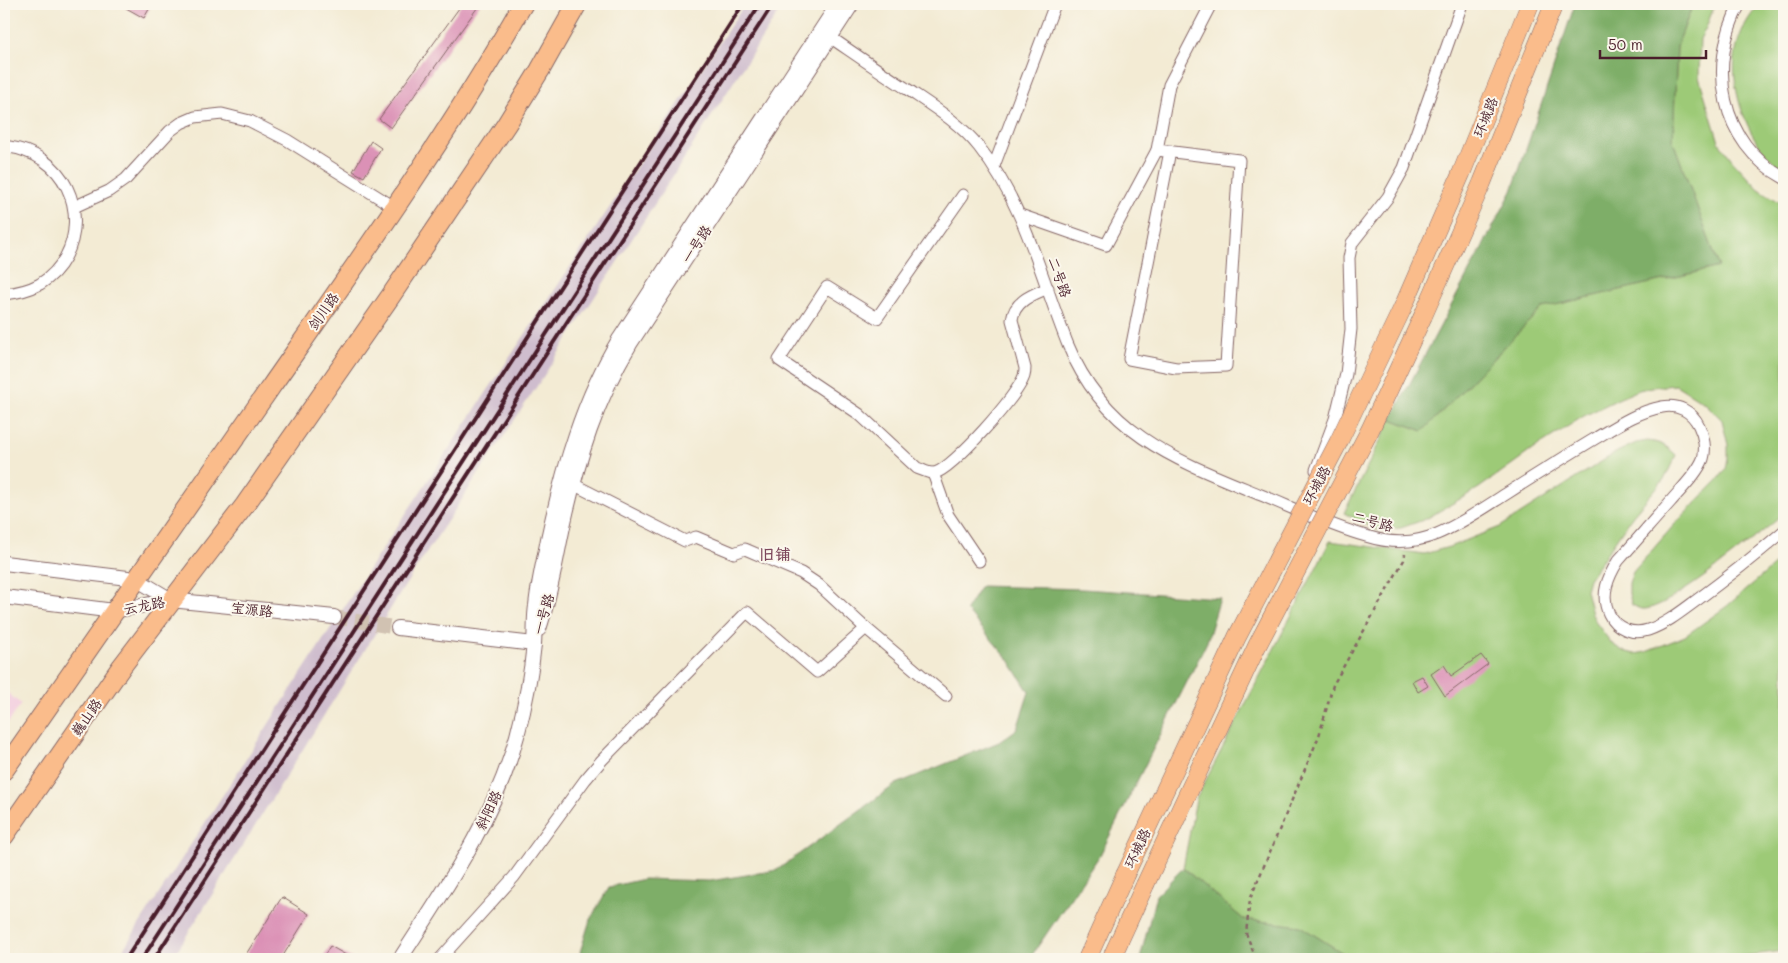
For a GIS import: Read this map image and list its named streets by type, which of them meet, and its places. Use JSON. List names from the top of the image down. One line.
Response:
{"streets":{"highway":["剑川路","巍山路"],"main road":["环城路"],"street":["一号路","二号路","云龙路","宝源路","斜阳路"]},"crossings":[["一号路","二号路"],["一号路","斜阳路"],["剑川路","云龙路"],["云龙路","宝源路"],["云龙路","巍山路"],["宝源路","巍山路"]],"districts":["旧铺"],"scale_bar":"50 m"}
